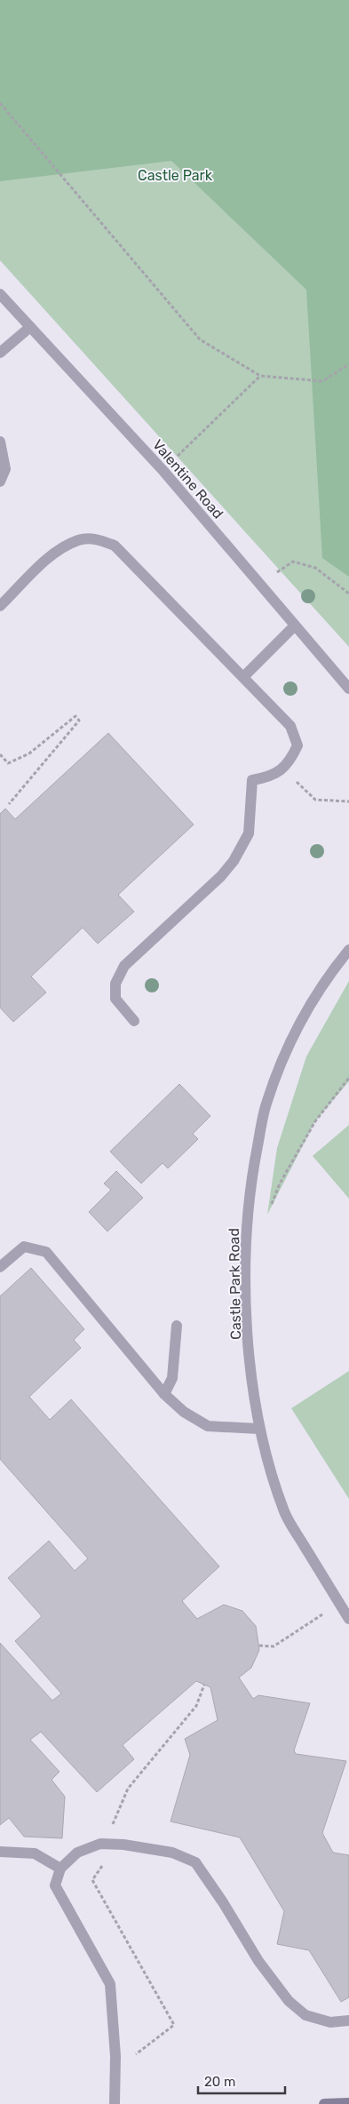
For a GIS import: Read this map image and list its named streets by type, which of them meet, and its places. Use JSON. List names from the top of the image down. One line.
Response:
{"streets":{"street":["Valentine Road","Castle Park Road"]},"parks":["Castle Park"],"scale_bar":"20 m"}
